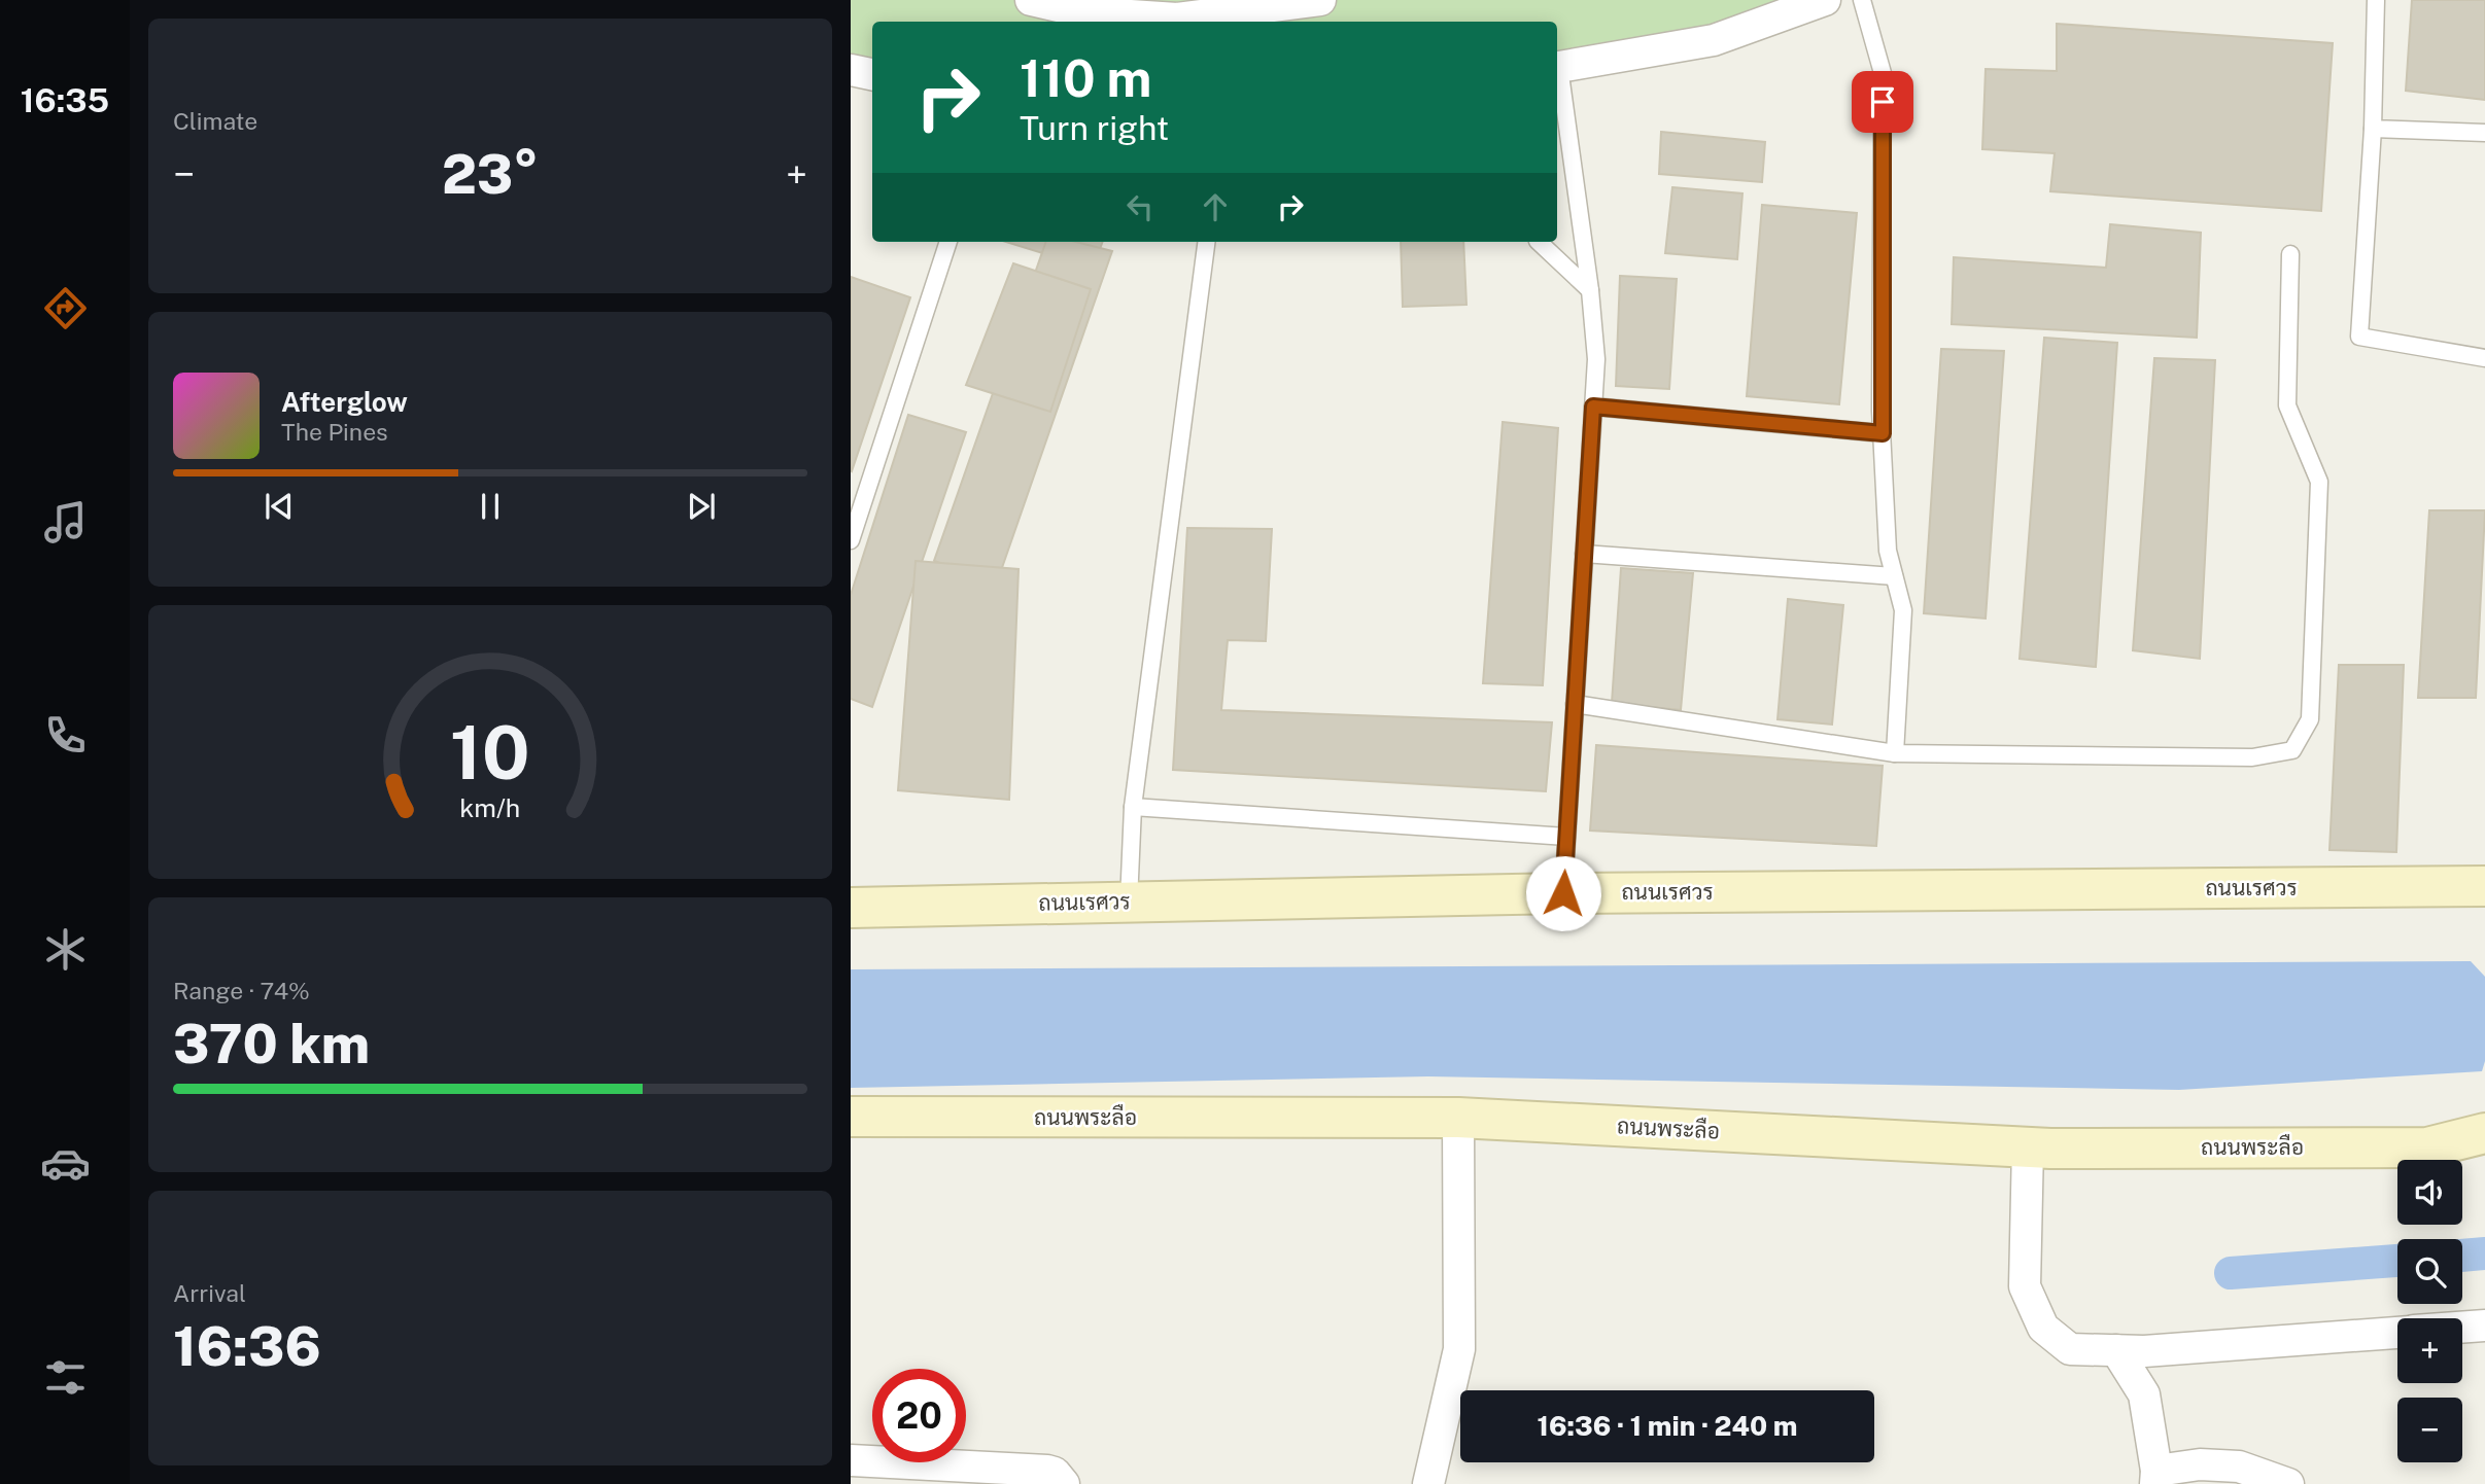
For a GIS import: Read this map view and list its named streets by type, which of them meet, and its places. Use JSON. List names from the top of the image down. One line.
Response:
{"streets":{"street":["ถนนเรศวร","ถนนพระลือ"]},"page":{"tabs":"16:35","tile":["Climate",["Range · 74%","370 km"],["Arrival","16:36"]],"turn":["110 m","Turn right"],"heat":["−","23°","+"],"song":["Afterglow","The Pines"],"map_buttons":["+","−"],"limit":"20","trip":"16:36 · 1 min · 240 m","gauge":["10","km/h"]}}
